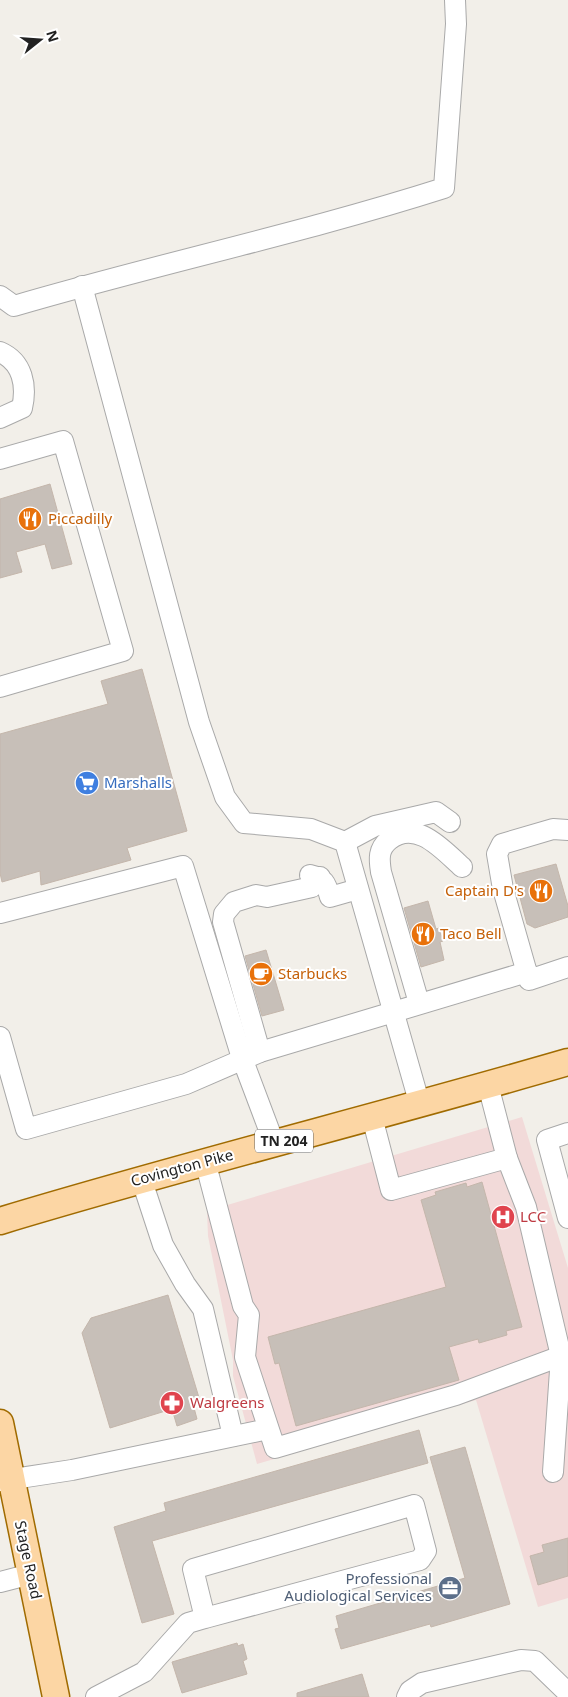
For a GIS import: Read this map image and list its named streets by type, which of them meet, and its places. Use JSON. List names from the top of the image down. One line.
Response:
{"streets":{"main road":["TN 204","Covington Pike","Stage Road"]},"places":{"restaurant":["Piccadilly","Captain D's","Taco Bell"],"supermarket":["Marshalls"],"cafe":["Starbucks"],"hospital":["LCC"],"pharmacy":["Walgreens"],"office":["Professional Audiological Services"]},"north":"right"}
